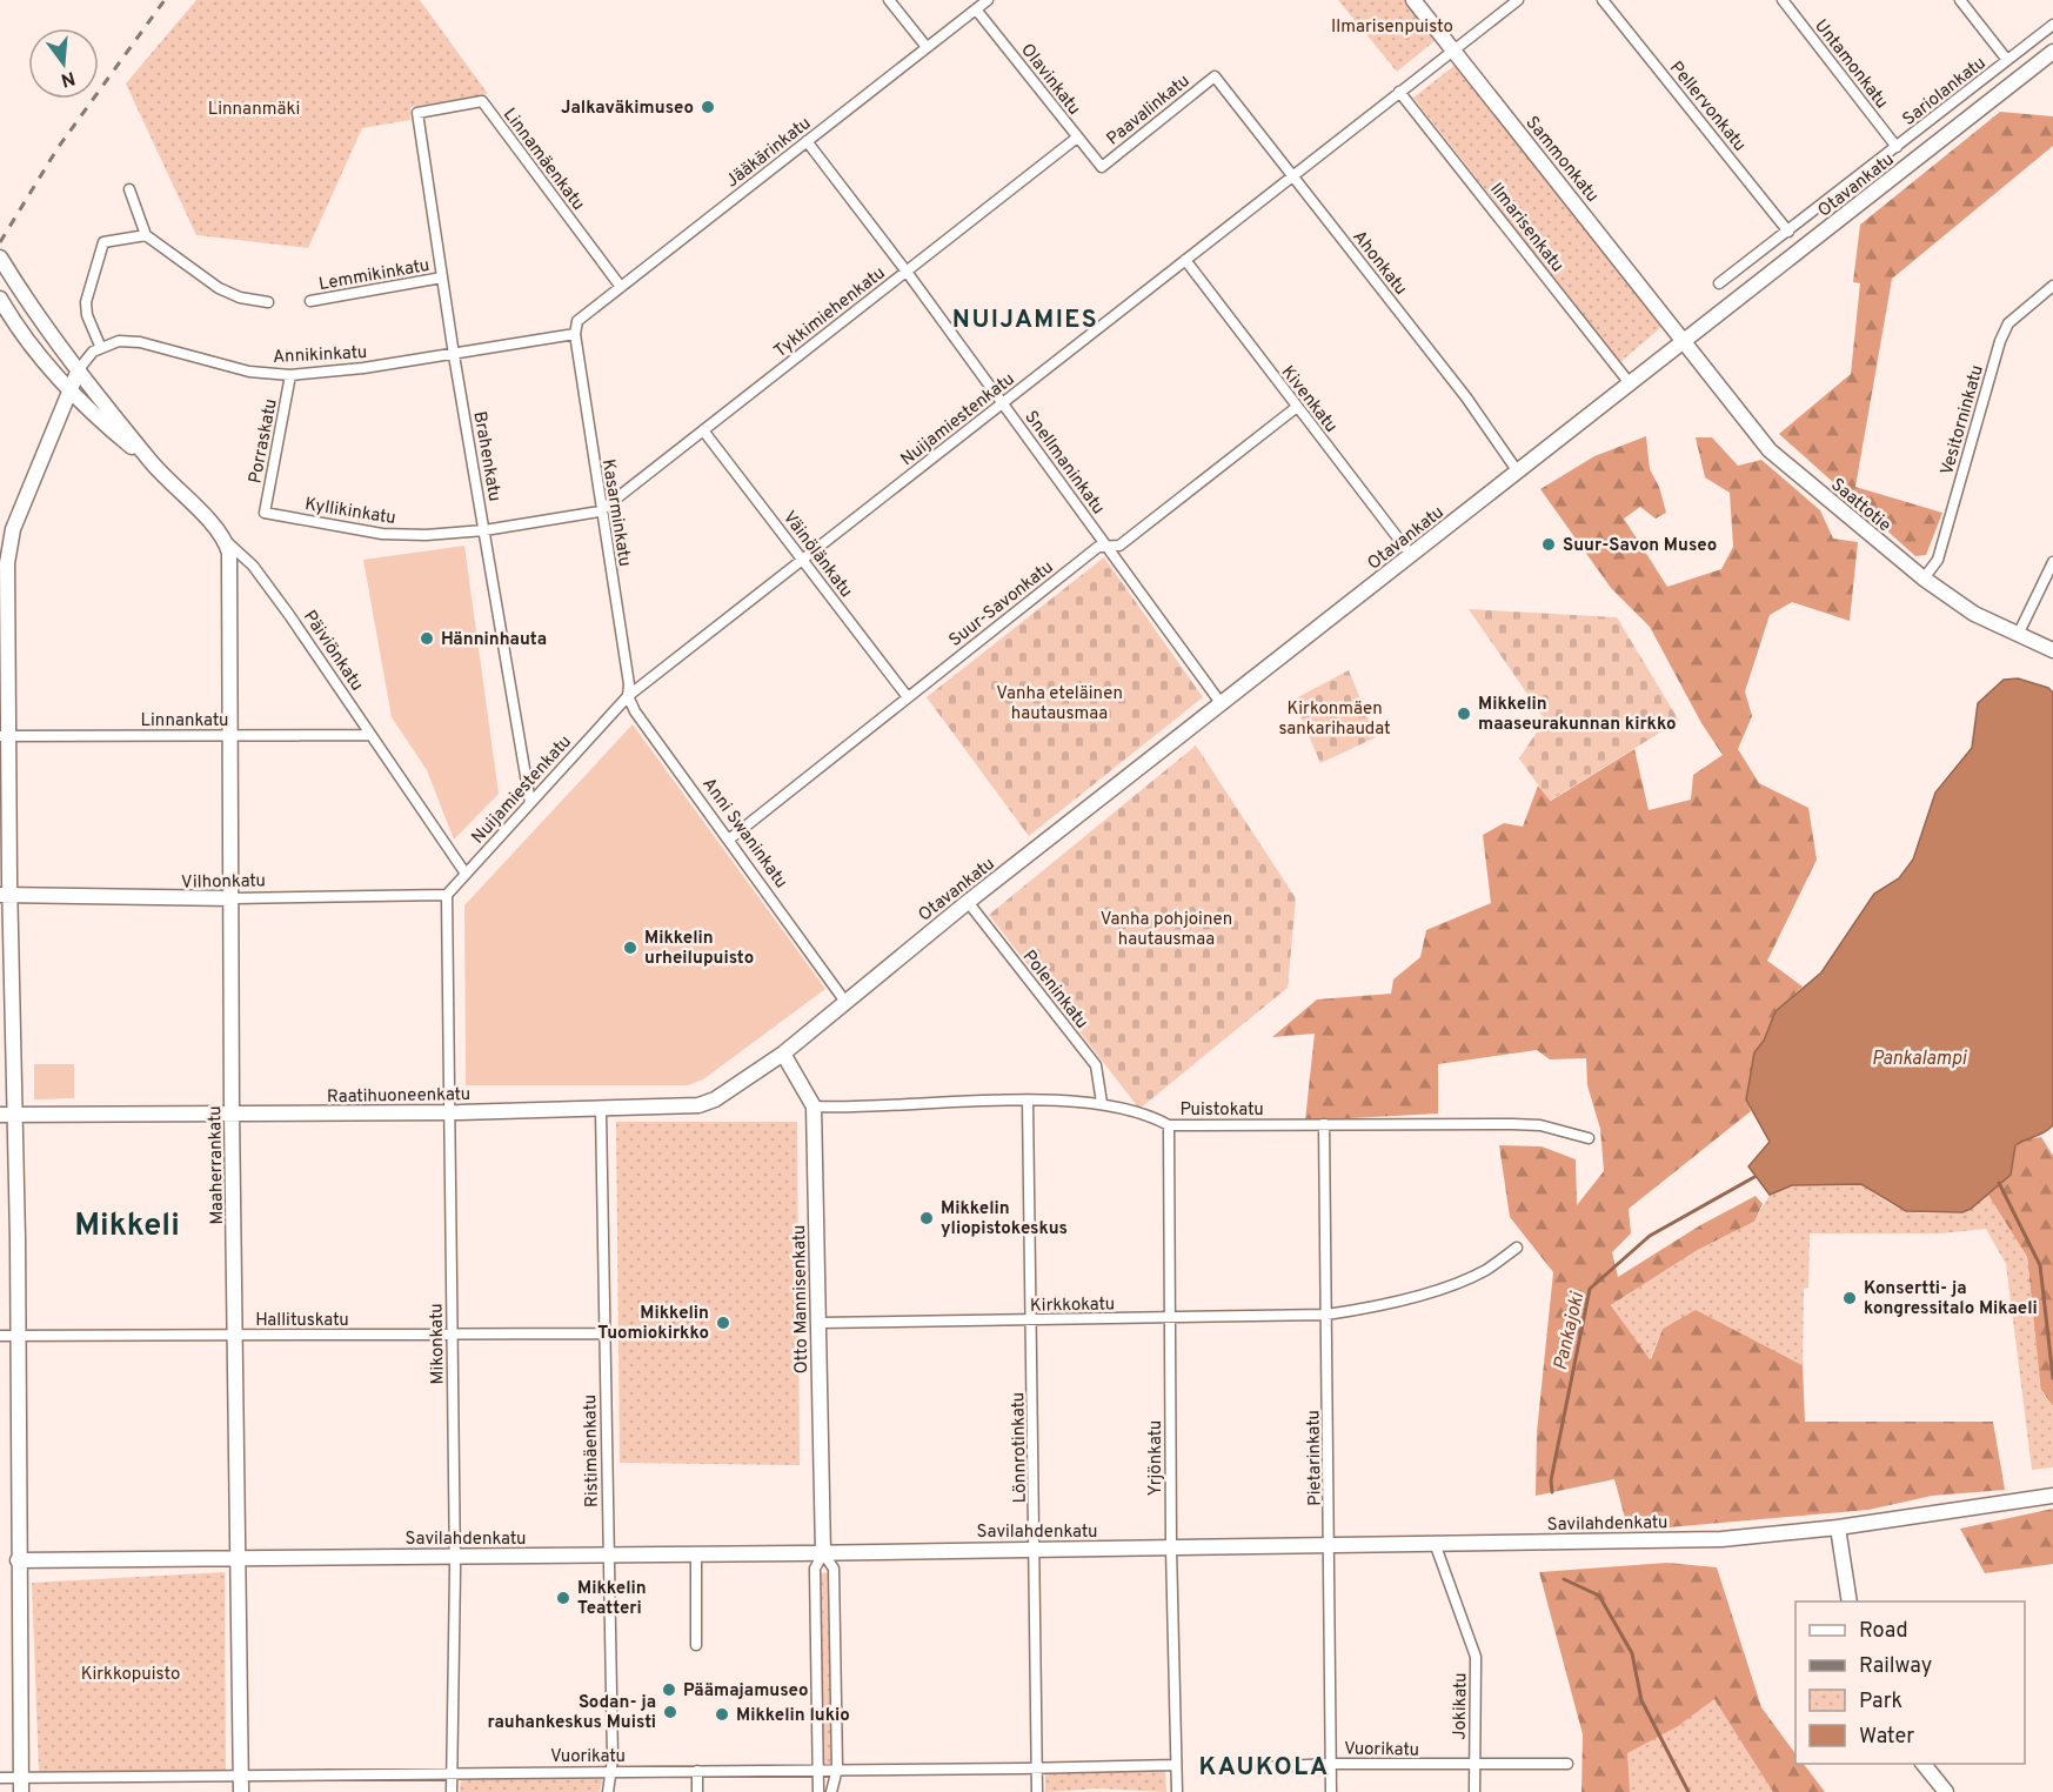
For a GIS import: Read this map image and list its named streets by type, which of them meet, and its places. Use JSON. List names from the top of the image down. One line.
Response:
{"streets":{"main road":["Sammonkatu","Otavankatu","Saattotie","Päiviönkatu","Vilhonkatu","Raatihuoneenkatu","Maaherrankatu","Otto Mannisenkatu","Savilahdenkatu"],"street":["Untamonkatu","Olavinkatu","Sariolankatu","Pellervonkatu","Paavalinkatu","Jääkärinkatu","Linnamäenkatu","Ilmarisenkatu","Ahonkatu","Lemmikinkatu","Tykkimiehenkatu","Annikinkatu","Kivenkatu","Nuijamiestenkatu","Vesitorninkatu","Porraskatu","Brahenkatu","Snellmaninkatu","Kyllikinkatu","Kasarminkatu","Väinölänkatu","Suur-Savonkatu","Linnankatu","Anni Swaninkatu","Poleninkatu","Puistokatu","Kirkkokatu","Hallituskatu","Mikonkatu","Lönnrotinkatu","Ristimäenkatu","Yrjönkatu","Pietarinkatu","Jokikatu","Vuorikatu"]},"crossings":[["Untamonkatu","Sariolankatu"],["Olavinkatu","Paavalinkatu"],["Olavinkatu","Jääkärinkatu"],["Olavinkatu","Tykkimiehenkatu"],["Sariolankatu","Pellervonkatu"],["Paavalinkatu","Ahonkatu"],["Jääkärinkatu","Linnamäenkatu"],["Jääkärinkatu","Annikinkatu"],["Jääkärinkatu","Snellmaninkatu"],["Jääkärinkatu","Kasarminkatu"],["Linnamäenkatu","Brahenkatu"],["Sammonkatu","Otavankatu"],["Sammonkatu","Nuijamiestenkatu"],["Sammonkatu","Saattotie"],["Otavankatu","Ilmarisenkatu"],["Otavankatu","Ahonkatu"],["Otavankatu","Kivenkatu"],["Otavankatu","Snellmaninkatu"],["Otavankatu","Saattotie"],["Otavankatu","Anni Swaninkatu"],["Otavankatu","Poleninkatu"],["Otavankatu","Raatihuoneenkatu"],["Otavankatu","Otto Mannisenkatu"],["Ilmarisenkatu","Nuijamiestenkatu"],["Ahonkatu","Nuijamiestenkatu"],["Lemmikinkatu","Brahenkatu"],["Tykkimiehenkatu","Snellmaninkatu"],["Tykkimiehenkatu","Kyllikinkatu"],["Tykkimiehenkatu","Kasarminkatu"],["Tykkimiehenkatu","Väinölänkatu"],["Annikinkatu","Porraskatu"],["Annikinkatu","Brahenkatu"],["Annikinkatu","Kasarminkatu"],["Kivenkatu","Nuijamiestenkatu"],["Kivenkatu","Suur-Savonkatu"],["Nuijamiestenkatu","Brahenkatu"],["Nuijamiestenkatu","Snellmaninkatu"],["Nuijamiestenkatu","Kasarminkatu"],["Nuijamiestenkatu","Väinölänkatu"],["Nuijamiestenkatu","Päiviönkatu"],["Nuijamiestenkatu","Anni Swaninkatu"],["Nuijamiestenkatu","Vilhonkatu"],["Nuijamiestenkatu","Mikonkatu"],["Vesitorninkatu","Saattotie"],["Porraskatu","Kyllikinkatu"],["Brahenkatu","Kyllikinkatu"],["Snellmaninkatu","Suur-Savonkatu"],["Kyllikinkatu","Kasarminkatu"],["Kasarminkatu","Anni Swaninkatu"],["Väinölänkatu","Suur-Savonkatu"],["Suur-Savonkatu","Anni Swaninkatu"],["Päiviönkatu","Linnankatu"],["Päiviönkatu","Maaherrankatu"],["Linnankatu","Maaherrankatu"],["Vilhonkatu","Maaherrankatu"],["Vilhonkatu","Mikonkatu"],["Poleninkatu","Puistokatu"],["Raatihuoneenkatu","Maaherrankatu"],["Raatihuoneenkatu","Otto Mannisenkatu"],["Raatihuoneenkatu","Mikonkatu"],["Raatihuoneenkatu","Ristimäenkatu"],["Puistokatu","Otto Mannisenkatu"],["Puistokatu","Lönnrotinkatu"],["Puistokatu","Yrjönkatu"],["Puistokatu","Pietarinkatu"],["Maaherrankatu","Hallituskatu"],["Maaherrankatu","Savilahdenkatu"],["Maaherrankatu","Vuorikatu"],["Otto Mannisenkatu","Kirkkokatu"],["Otto Mannisenkatu","Savilahdenkatu"],["Kirkkokatu","Lönnrotinkatu"],["Kirkkokatu","Yrjönkatu"],["Kirkkokatu","Pietarinkatu"],["Hallituskatu","Mikonkatu"],["Hallituskatu","Ristimäenkatu"],["Mikonkatu","Savilahdenkatu"],["Mikonkatu","Vuorikatu"],["Lönnrotinkatu","Savilahdenkatu"],["Lönnrotinkatu","Vuorikatu"],["Ristimäenkatu","Savilahdenkatu"],["Ristimäenkatu","Vuorikatu"],["Yrjönkatu","Savilahdenkatu"],["Yrjönkatu","Vuorikatu"],["Pietarinkatu","Savilahdenkatu"],["Pietarinkatu","Vuorikatu"],["Savilahdenkatu","Jokikatu"],["Jokikatu","Vuorikatu"]],"districts":["NUIJAMIES","Mikkeli","KAUKOLA"],"water":["Pankalampi","Pankajoki"],"parks":["Ilmarisenpuisto","Linnanmäki","Vanha eteläinen hautausmaa","Kirkonmäen sankarihaudat","Vanha pohjoinen hautausmaa","Kirkkopuisto"],"places":["Jalkaväkimuseo","Suur-Savon Museo","Hänninhauta","Mikkelin maaseurakunnan kirkko","Mikkelin urheilupuisto","Mikkelin yliopistokeskus","Konsertti- ja kongressitalo Mikaeli","Mikkelin Tuomiokirkko","Mikkelin Teatteri","Päämajamuseo","Sodan- ja rauhankeskus Muisti","Mikkelin lukio"],"legend":["Road","Railway","Park","Water"],"north":"bottom"}
